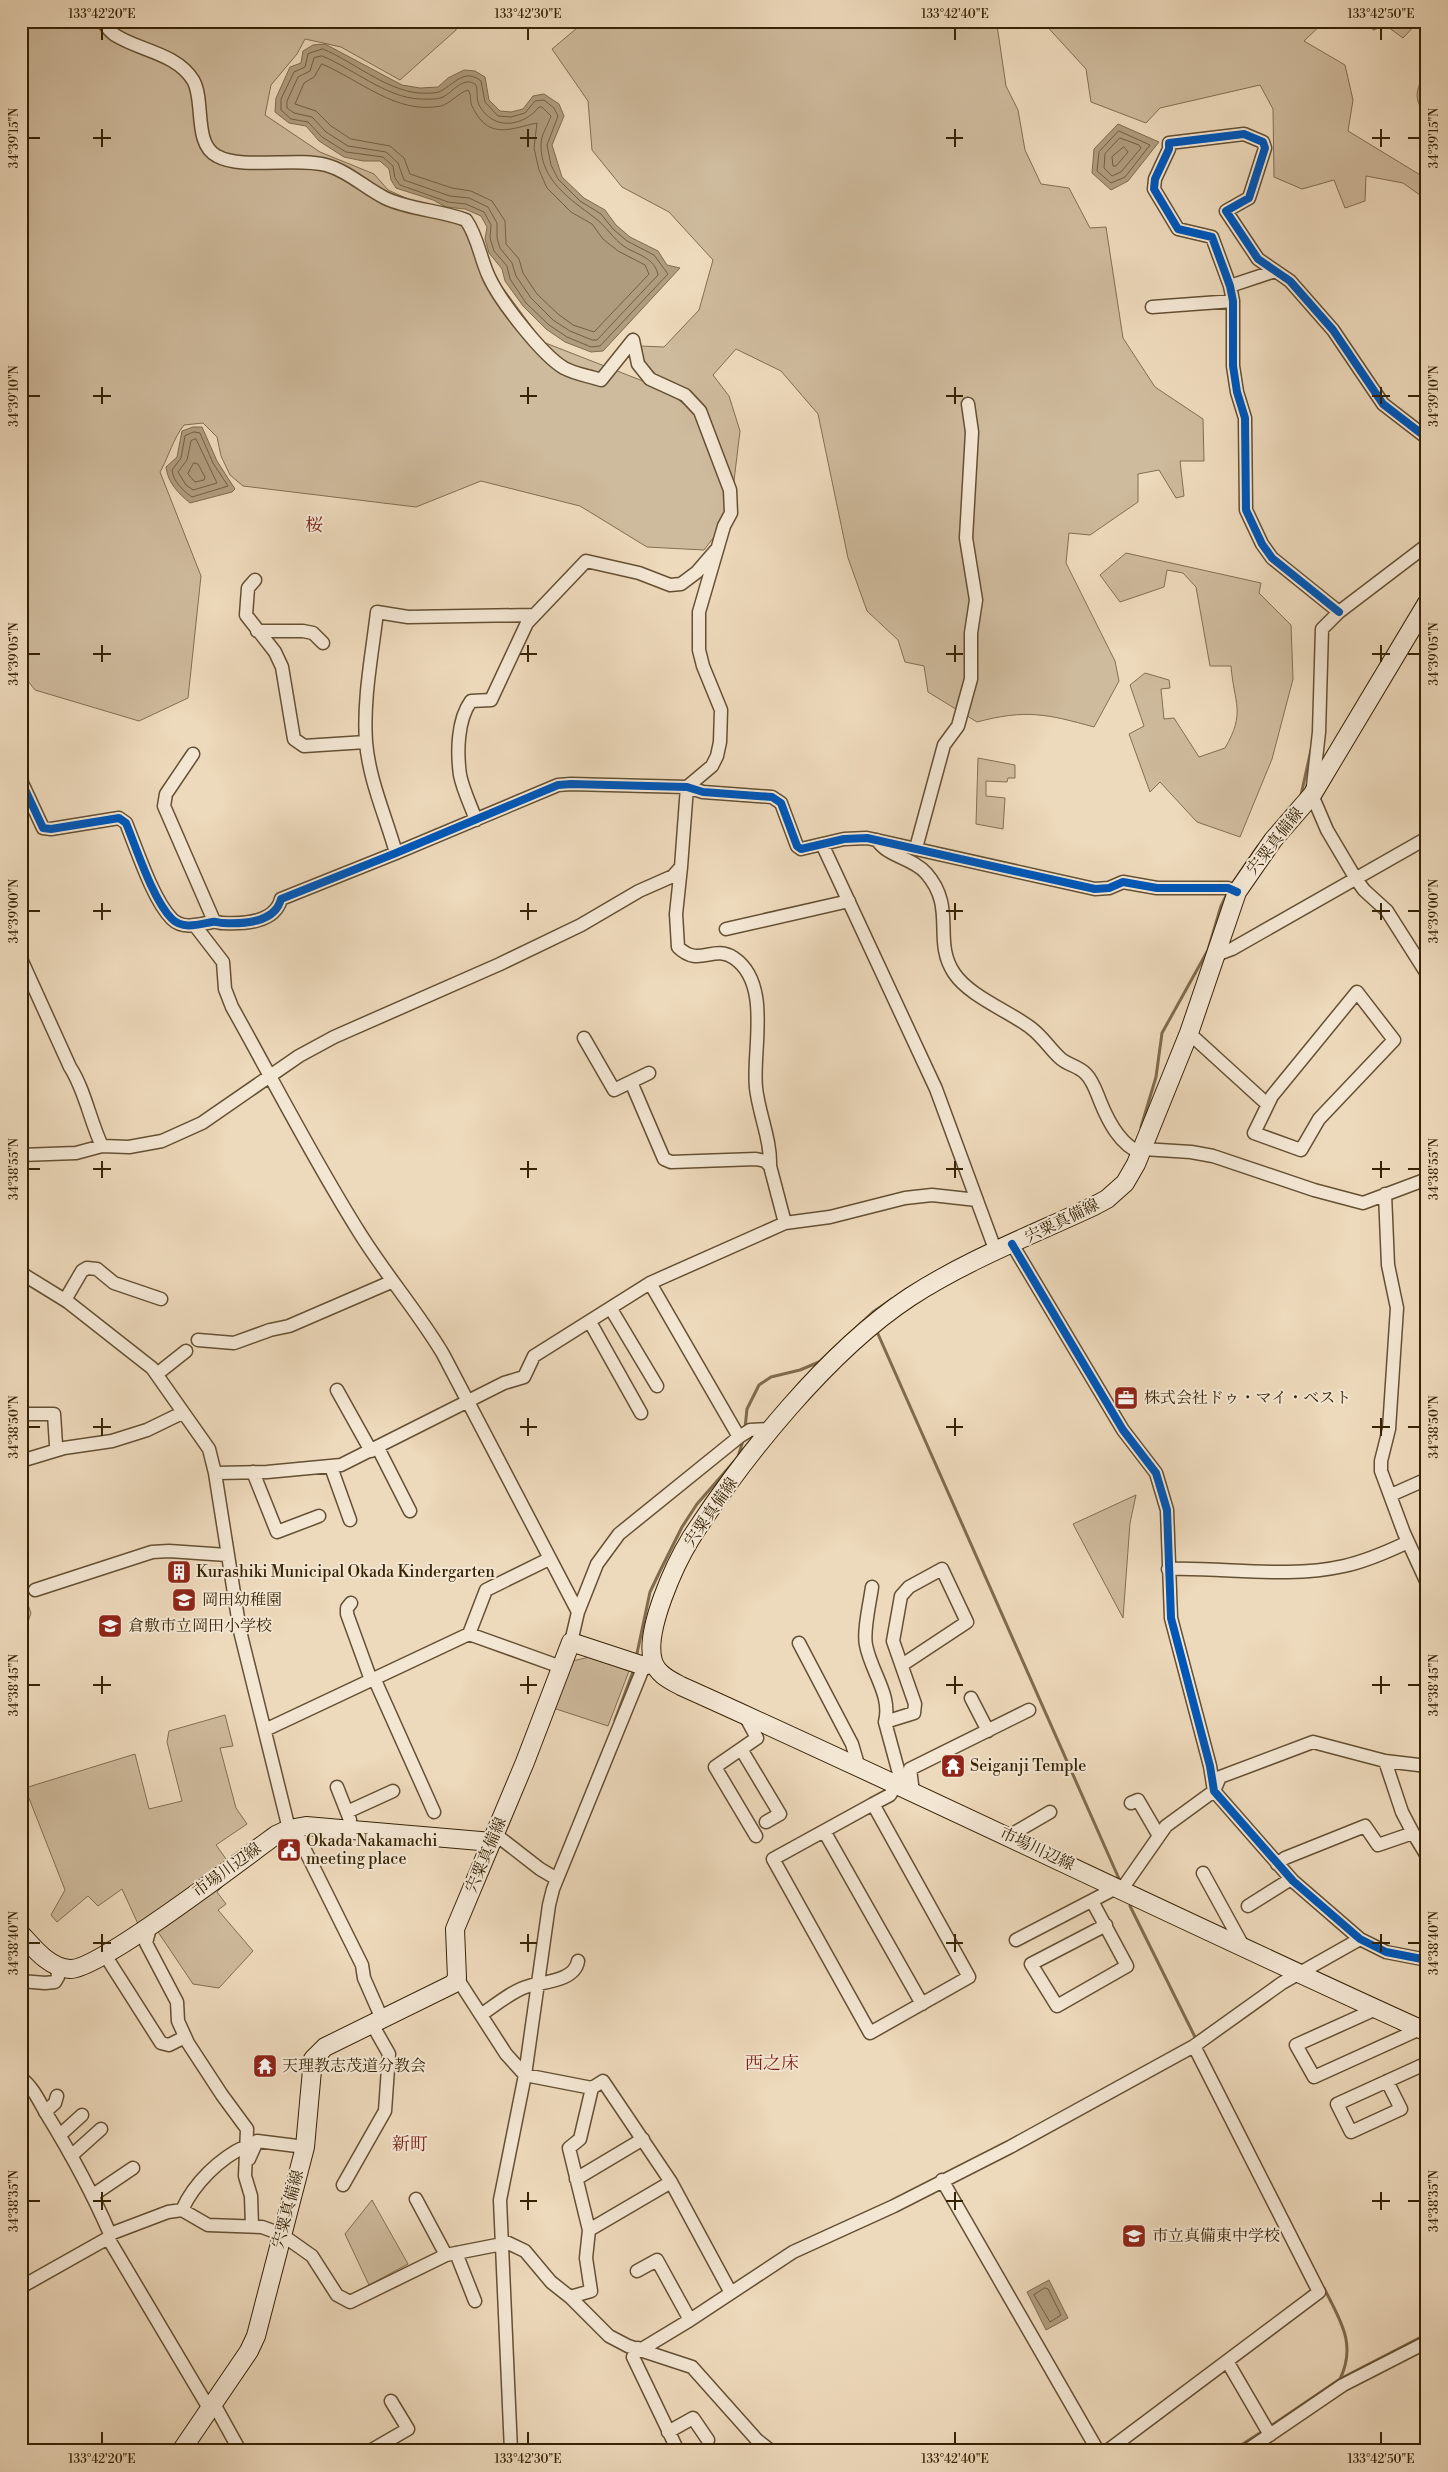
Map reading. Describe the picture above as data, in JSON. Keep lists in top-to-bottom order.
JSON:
{
  "streets": {
    "main road": ["宍粟真備線", "市場川辺線"]
  },
  "crossings": [
    ["宍粟真備線", "市場川辺線"]
  ],
  "districts": ["桜", "西之床", "新町"],
  "places": {
    "office": ["株式会社ドゥ・マイ・ベスト"],
    "building": ["Kurashiki Municipal Okada Kindergarten"],
    "school or university": ["岡田幼稚園", "倉敷市立岡田小学校", "市立真備東中学校"],
    "temple": ["Seiganji Temple", "天理教志茂道分教会"],
    "public building": ["Okada Nakamachi meeting place"]
  },
  "coordinates": [
    "133°42'20\"E",
    "133°42'30\"E",
    "133°42'40\"E",
    "133°42'50\"E",
    "34°39'15\"N",
    "34°39'10\"N",
    "34°39'05\"N",
    "34°39'00\"N",
    "34°38'55\"N",
    "34°38'50\"N",
    "34°38'45\"N",
    "34°38'40\"N",
    "34°38'35\"N"
  ]
}
